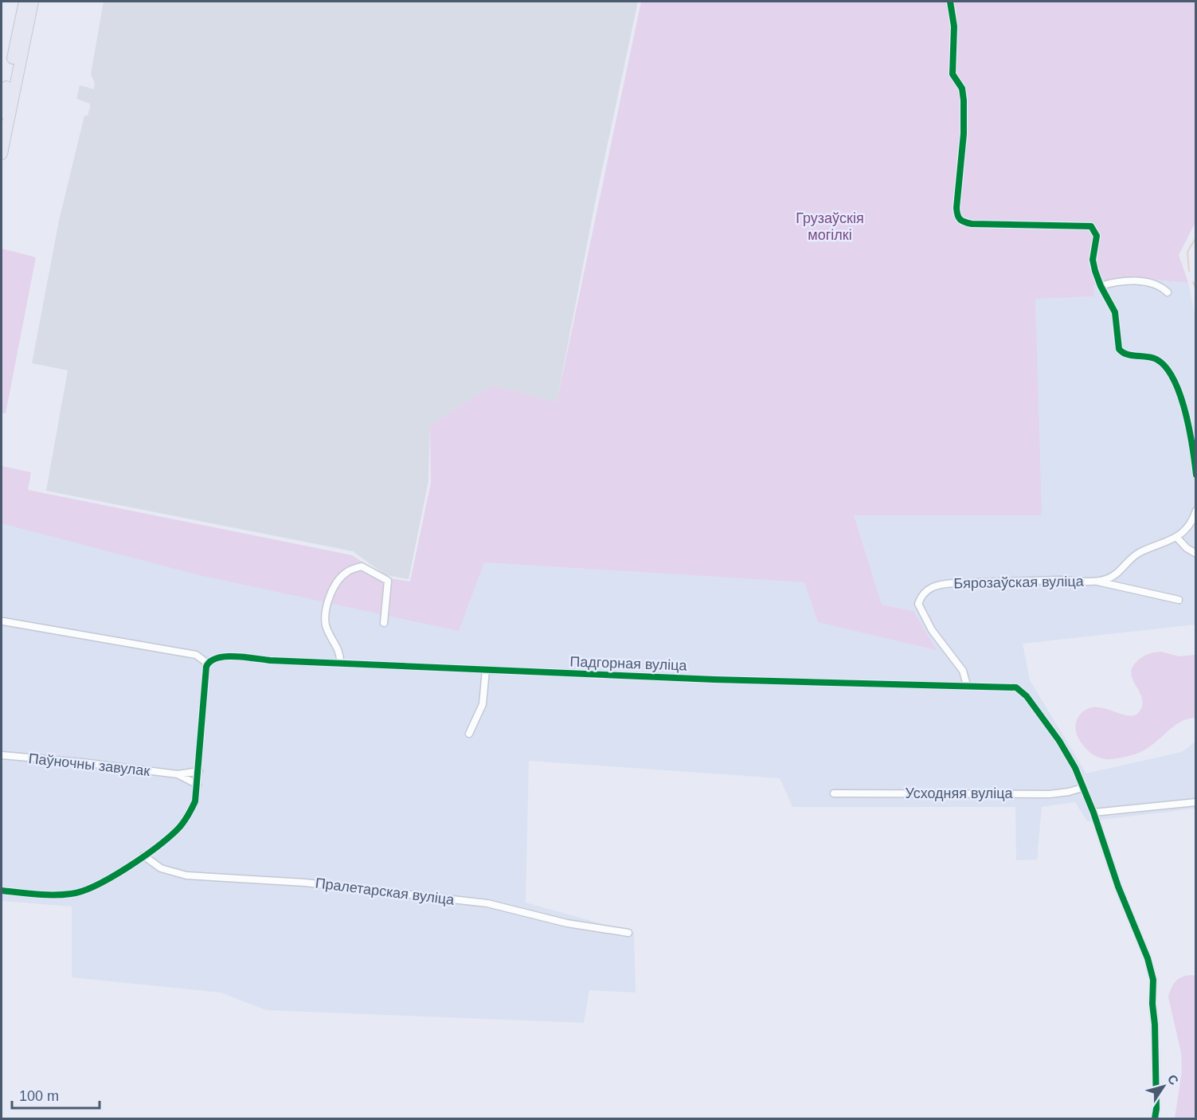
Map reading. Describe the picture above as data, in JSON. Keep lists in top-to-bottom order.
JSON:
{
  "streets": {
    "street": [
      "Бярозаўская вуліца",
      "Падгорная вуліца",
      "Паўночны завулак",
      "Усходняя вуліца",
      "Пралетарская вуліца"
    ]
  },
  "crossings": [
    ["Бярозаўская вуліца", "Падгорная вуліца"],
    ["Падгорная вуліца", "Усходняя вуліца"]
  ],
  "parks": ["Грузаўскія могілкі"],
  "scale_bar": "100 m",
  "north": "top right"
}
